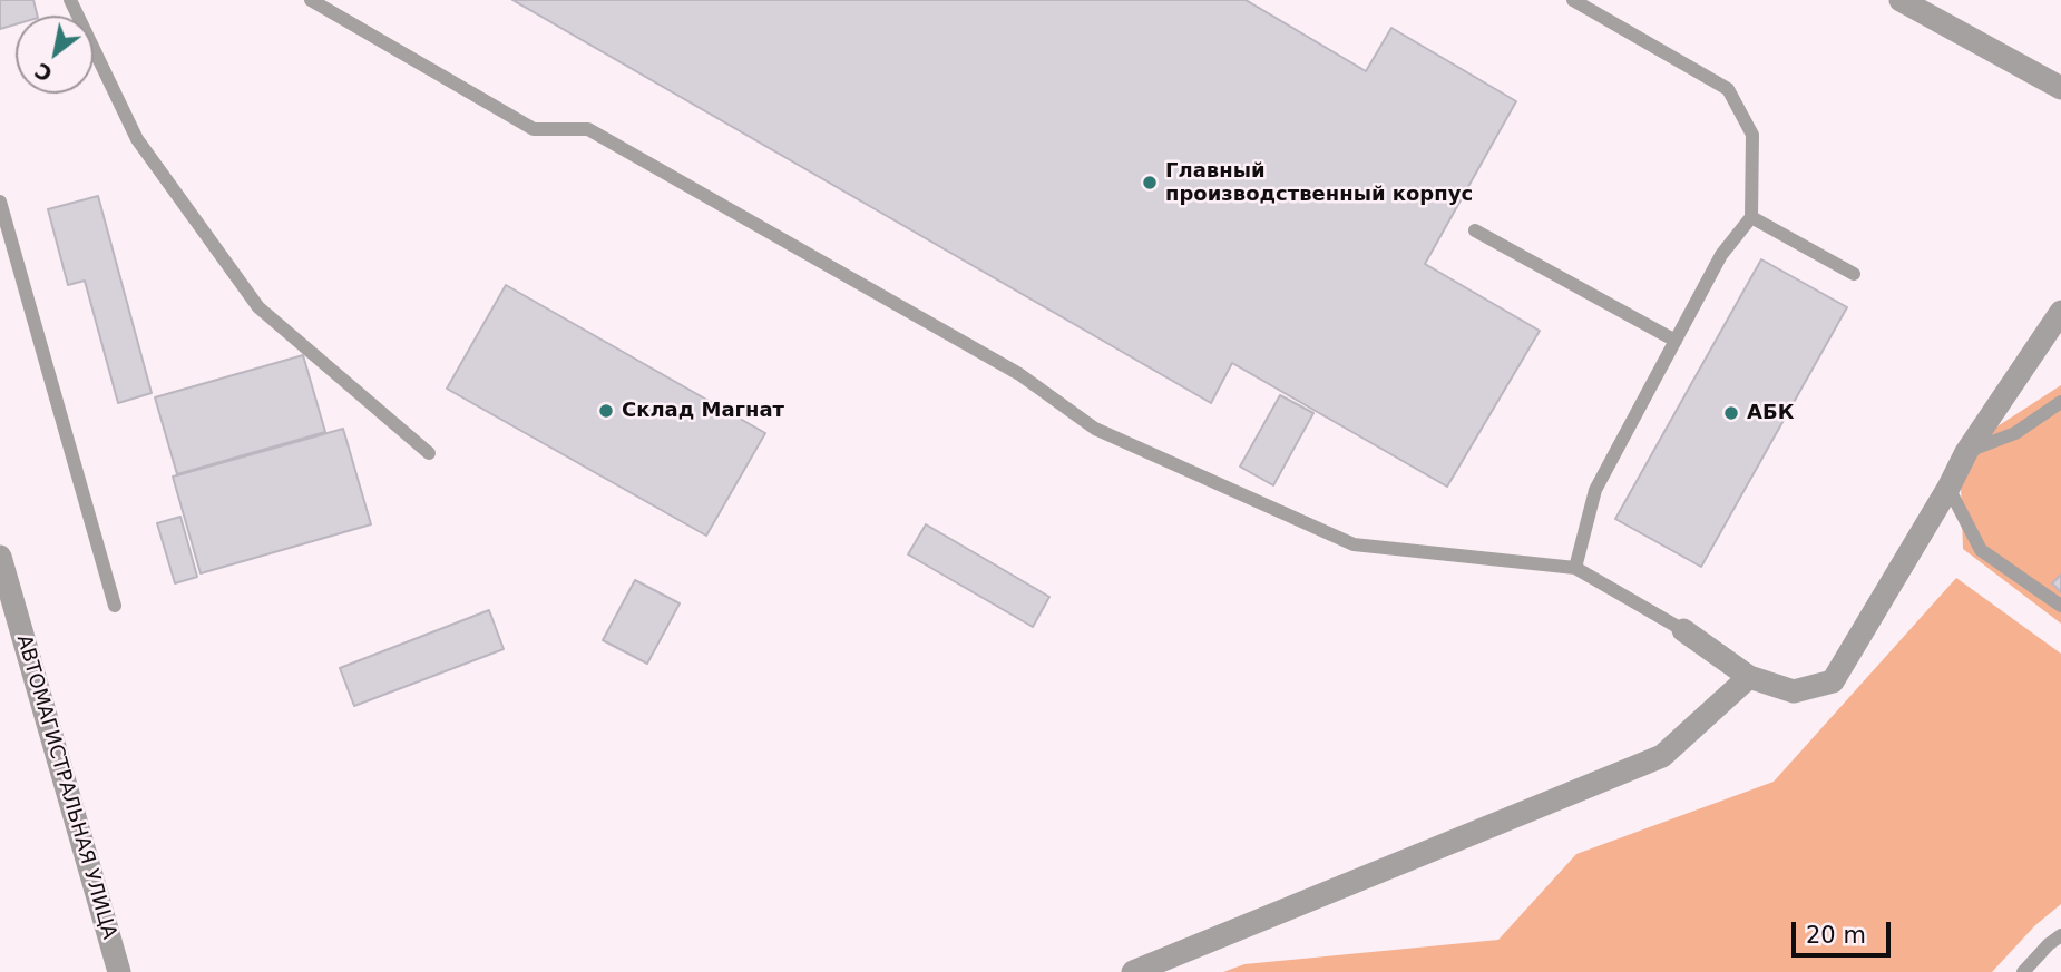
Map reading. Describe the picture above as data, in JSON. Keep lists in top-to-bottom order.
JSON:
{
  "streets": {
    "street": ["АВТОМАГИСТРАЛЬНАЯ УЛИЦА"]
  },
  "places": ["Главный производственный корпус", "Склад Магнат", "АБК"],
  "scale_bar": "20 m",
  "north": "bottom left"
}
